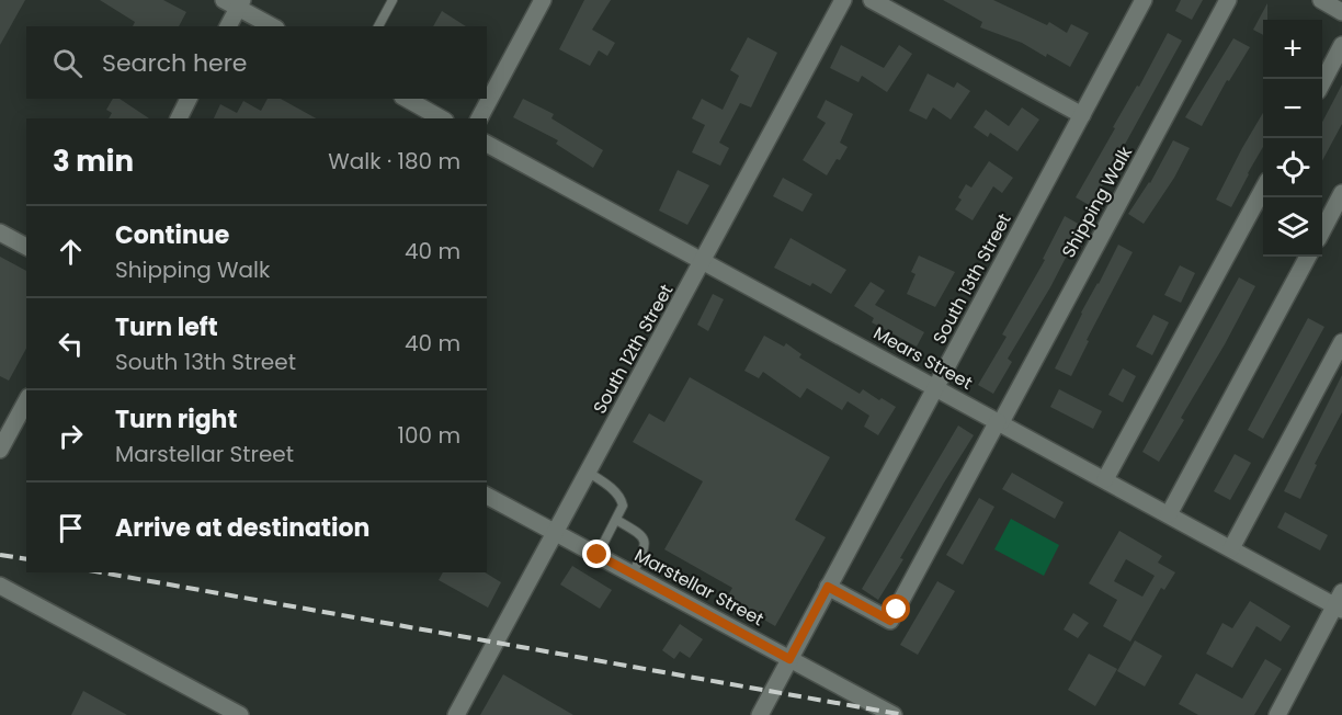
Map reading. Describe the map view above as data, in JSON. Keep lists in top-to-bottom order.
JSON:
{
  "streets": {
    "street": [
      "Shipping Walk",
      "South 13th Street",
      "South 12th Street",
      "Mears Street",
      "Marstellar Street"
    ]
  },
  "crossings": [
    ["Shipping Walk", "South 13th Street"],
    ["Shipping Walk", "Mears Street"],
    ["South 13th Street", "Mears Street"],
    ["South 13th Street", "Marstellar Street"],
    ["South 12th Street", "Mears Street"],
    ["South 12th Street", "Marstellar Street"]
  ],
  "page": {
    "map_buttons": ["+", "−"],
    "search": "Search here",
    "heading": ["3 min", "Walk · 180 m"],
    "list": [
      ["Continue", "Shipping Walk", "40 m"],
      ["Turn left", "South 13th Street", "40 m"],
      ["Turn right", "Marstellar Street", "100 m"],
      "Arrive at destination"
    ]
  }
}
